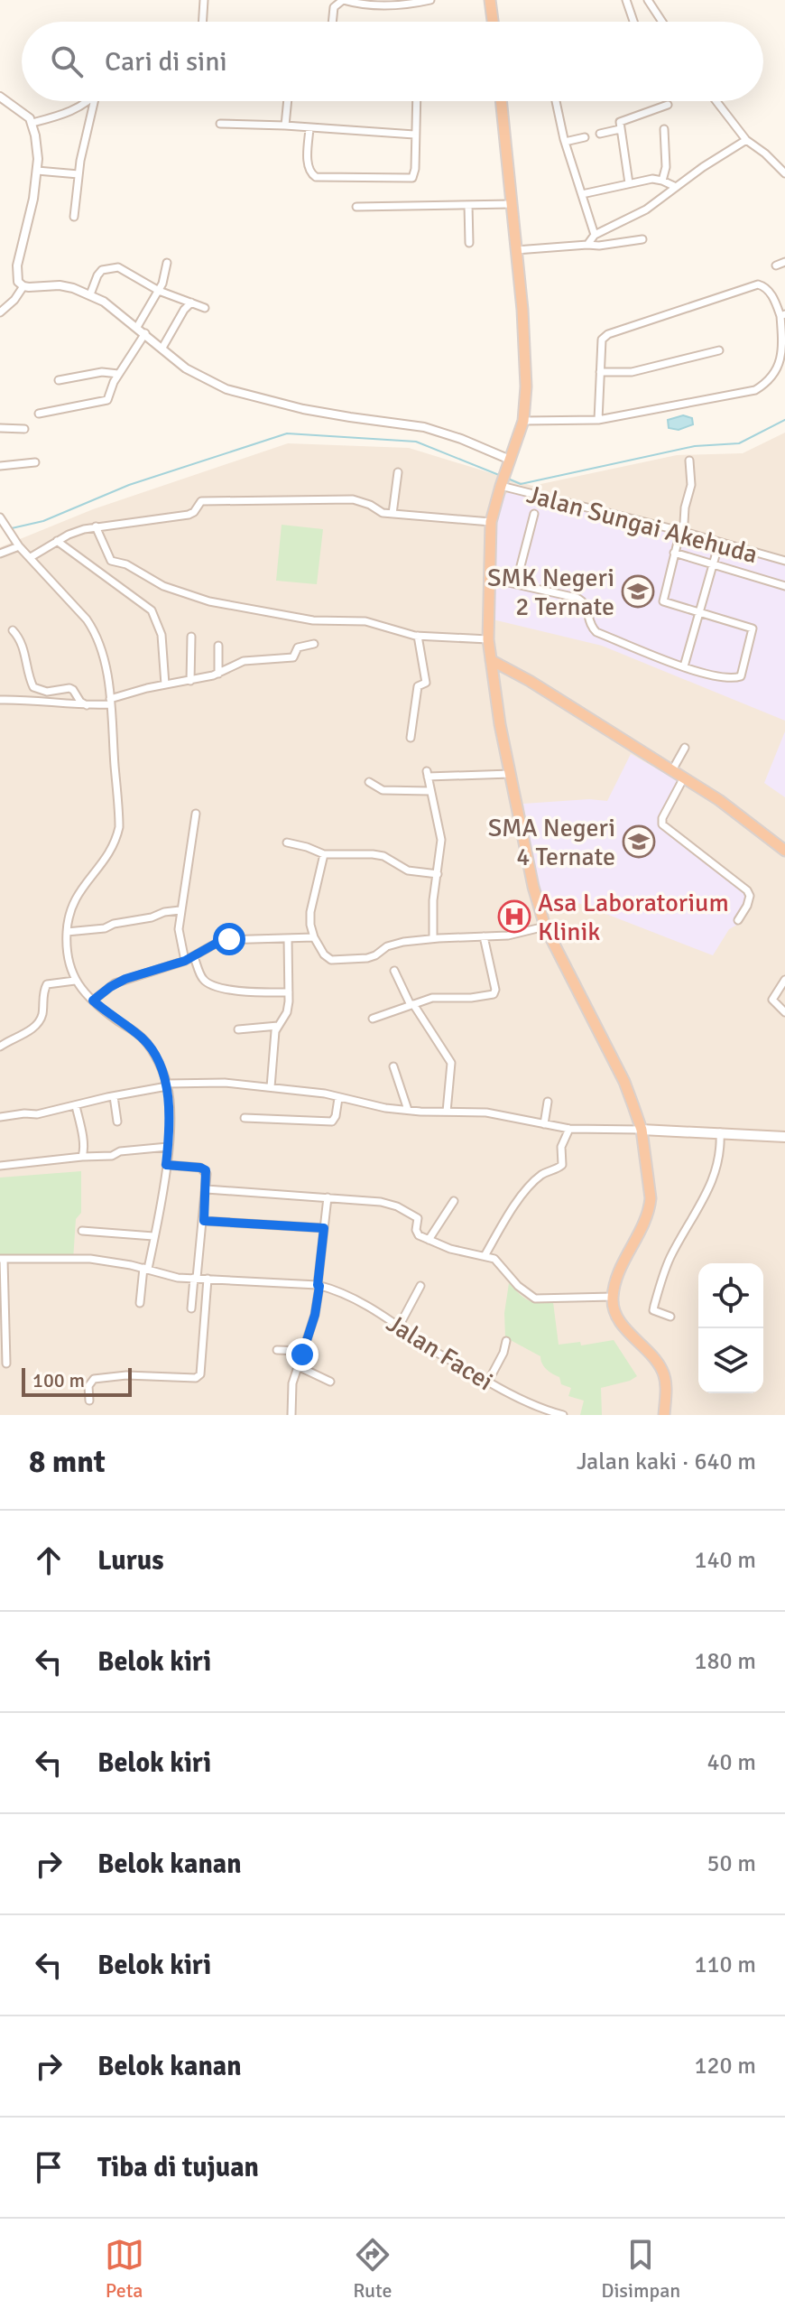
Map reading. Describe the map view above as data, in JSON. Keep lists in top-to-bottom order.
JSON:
{
  "streets": {
    "street": ["Jalan Sungai Akehuda", "Jalan Facei"]
  },
  "places": {
    "school or university": ["SMK Negeri 2 Ternate", "SMA Negeri 4 Ternate"],
    "hospital": ["Asa Laboratorium Klinik"]
  },
  "scale_bar": "100 m",
  "page": {
    "search": "Cari di sini",
    "scale": "100 m",
    "heading": ["8 mnt", "Jalan kaki · 640 m"],
    "list": [
      ["Lurus", "140 m"],
      ["Belok kiri", "180 m"],
      ["Belok kiri", "40 m"],
      ["Belok kanan", "50 m"],
      ["Belok kiri", "110 m"],
      ["Belok kanan", "120 m"],
      "Tiba di tujuan"
    ],
    "nav": ["Peta", "Rute", "Disimpan"]
  }
}
